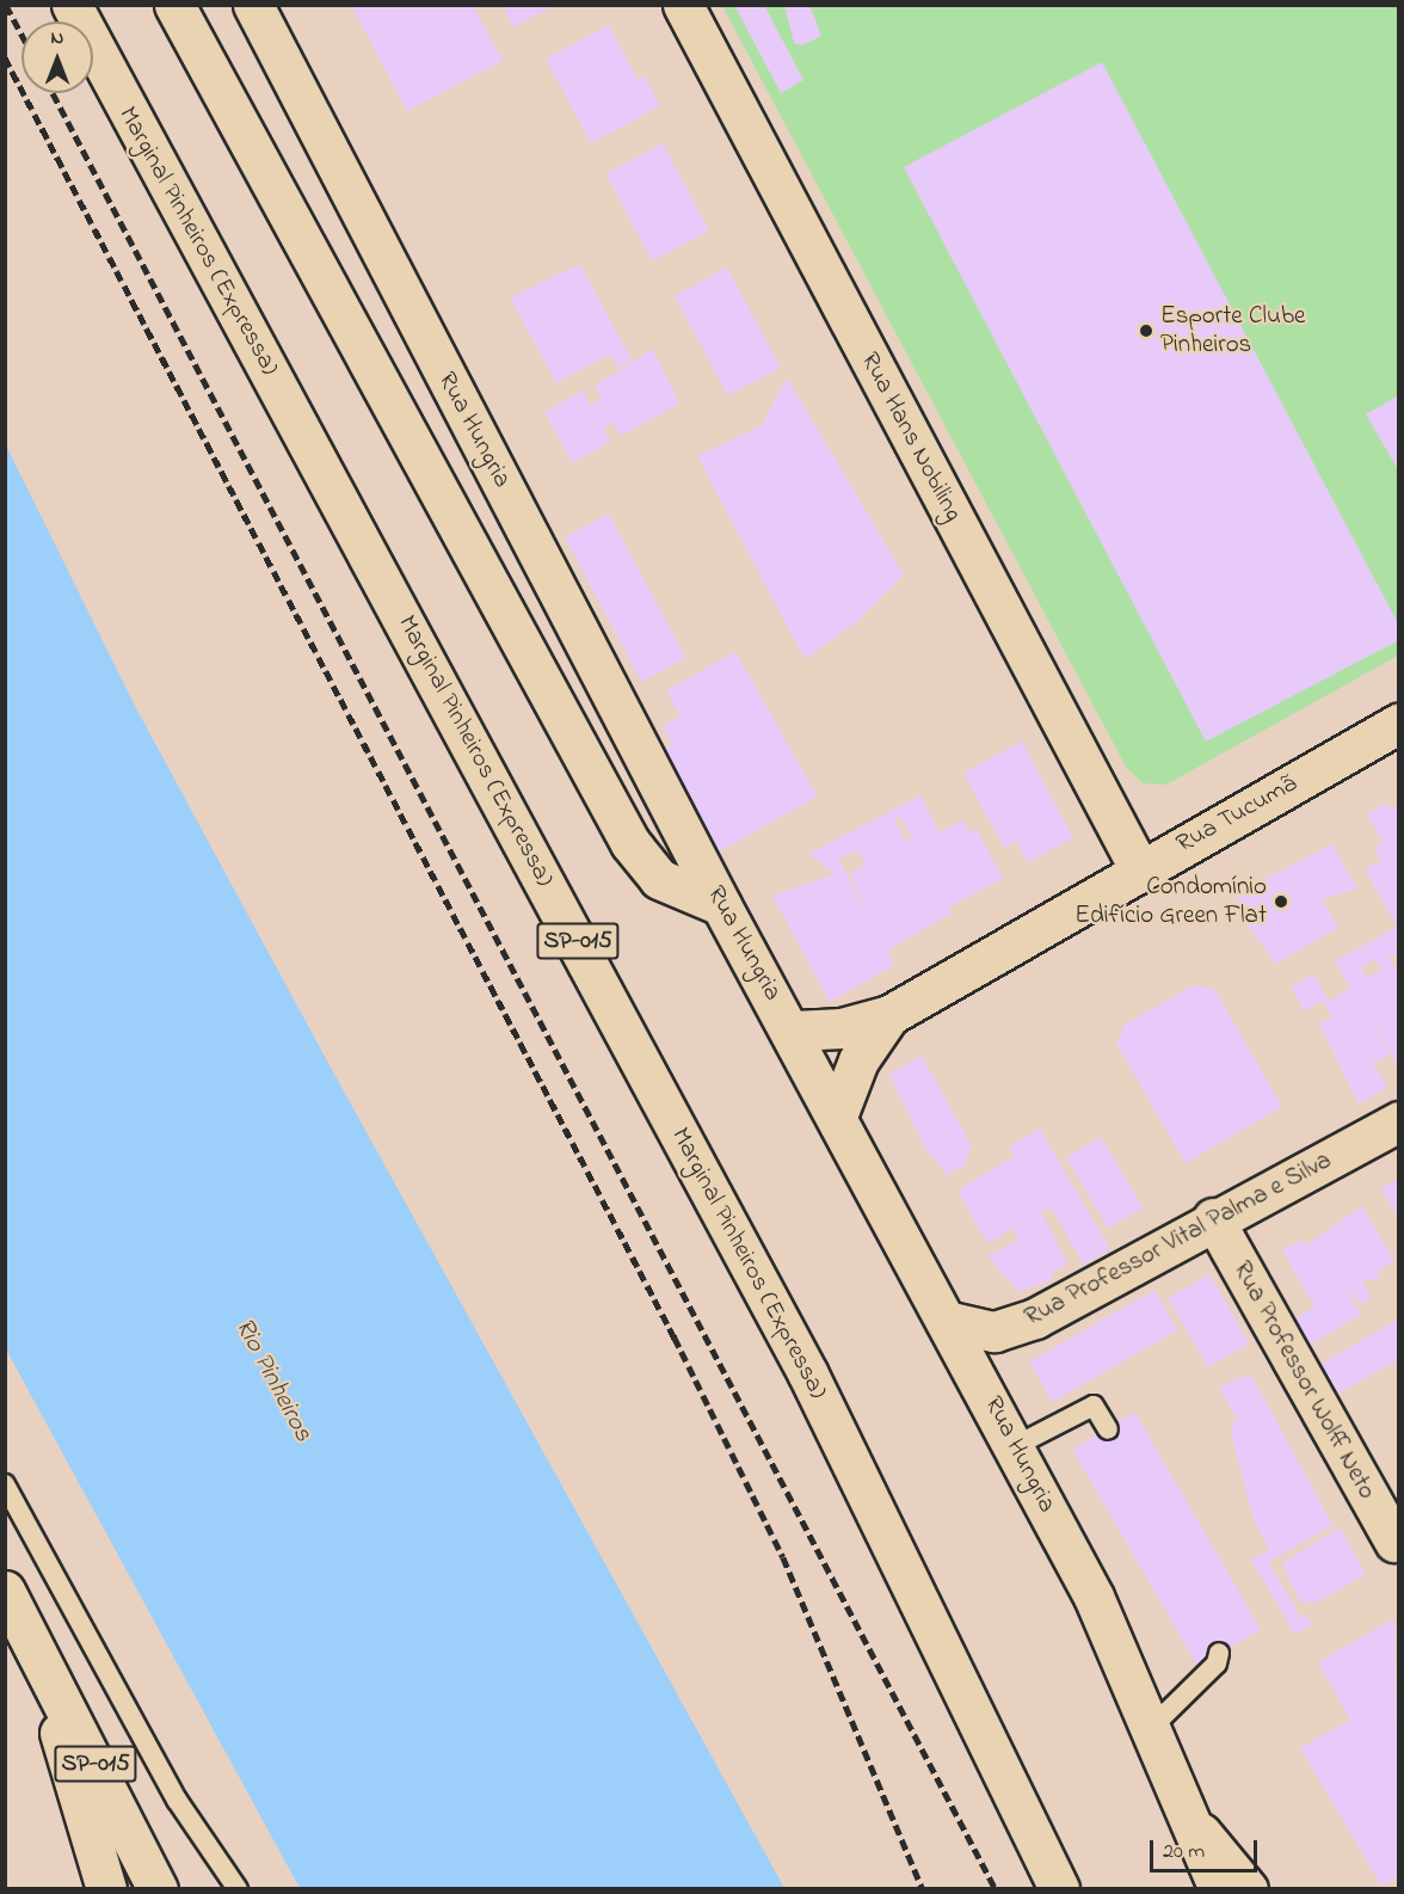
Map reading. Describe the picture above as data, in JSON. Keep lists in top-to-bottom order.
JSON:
{
  "streets": {
    "main road": [
      "Marginal Pinheiros (Expressa)",
      "Rua Hungria",
      "Rua Hans Nobiling",
      "Rua Tucumã",
      "SP-015",
      "Rua Professor Vital Palma e Silva",
      "Rua Professor Wolff Neto"
    ]
  },
  "crossings": [
    ["Rua Hungria", "Rua Tucumã"],
    ["Rua Hungria", "Rua Professor Vital Palma e Silva"],
    ["Rua Hans Nobiling", "Rua Tucumã"],
    ["Rua Professor Vital Palma e Silva", "Rua Professor Wolff Neto"]
  ],
  "water": ["Rio Pinheiros"],
  "places": ["Esporte Clube Pinheiros", "Condomínio Edifício Green Flat"],
  "scale_bar": "20 m",
  "north": "top"
}
